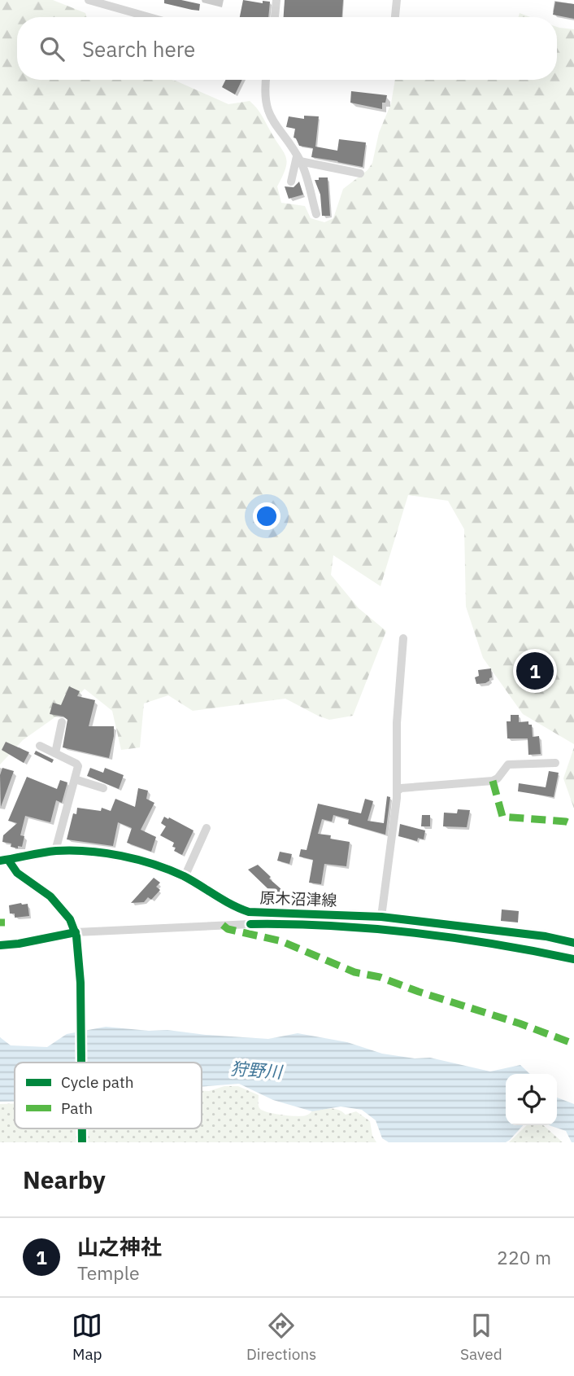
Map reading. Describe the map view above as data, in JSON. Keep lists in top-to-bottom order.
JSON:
{
  "streets": {
    "main road": ["原木沼津線"]
  },
  "water": ["狩野川"],
  "legend": ["Cycle path", "Path"],
  "page": {
    "search": "Search here",
    "pins": "1",
    "heading": "Nearby",
    "list": [
      {
        "mark": "1",
        "name": "山之神社",
        "note": "Temple",
        "value": "220 m"
      }
    ],
    "nav": ["Map", "Directions", "Saved"]
  }
}
